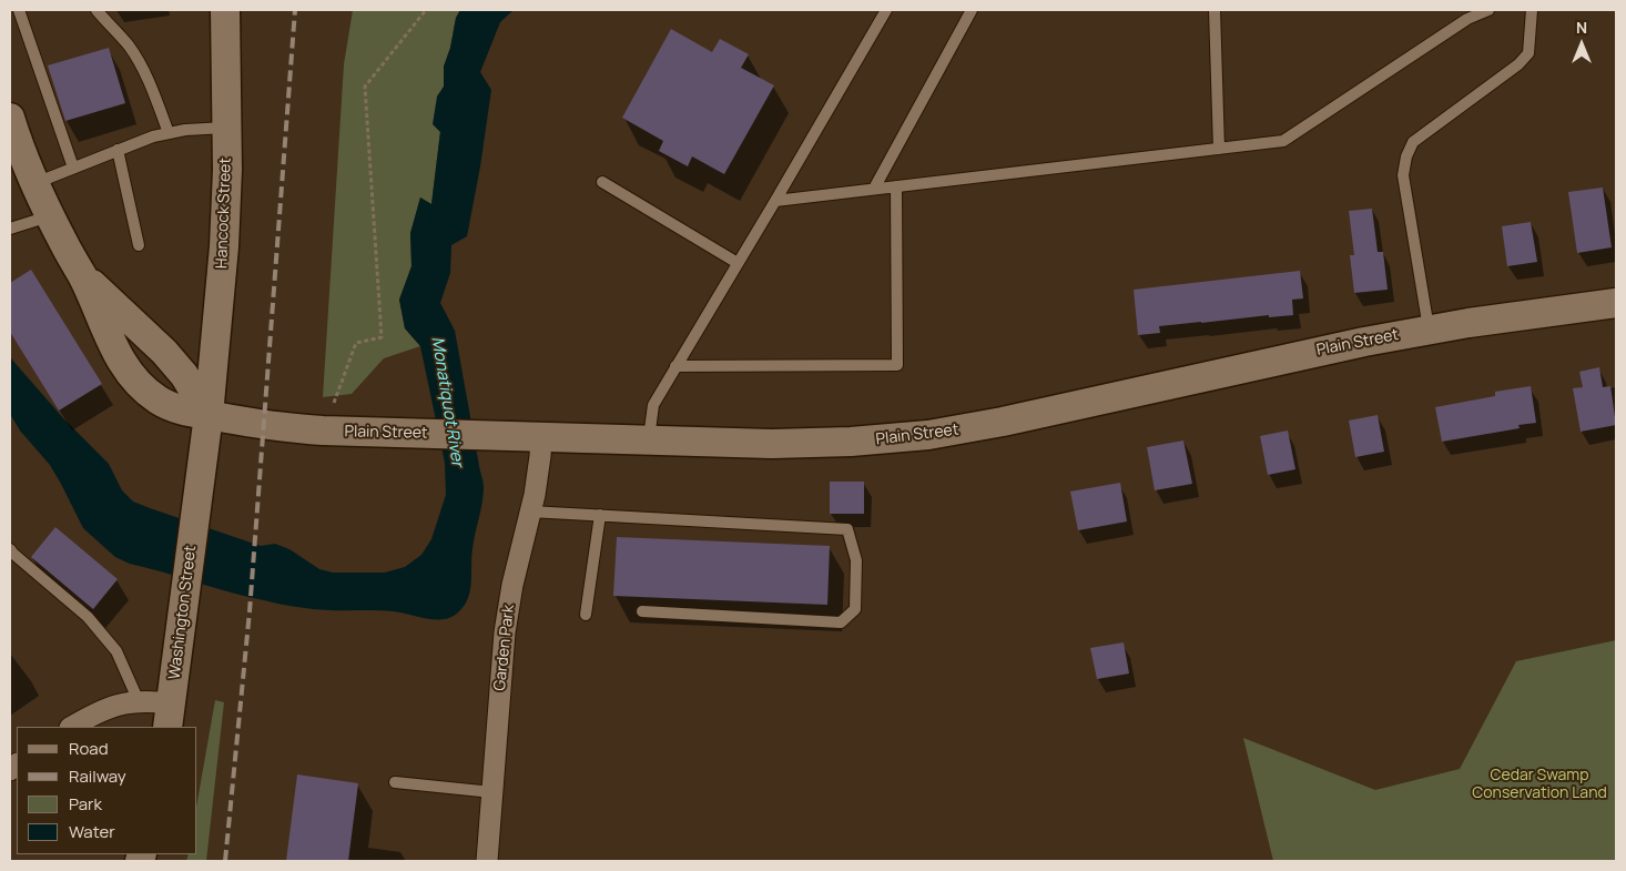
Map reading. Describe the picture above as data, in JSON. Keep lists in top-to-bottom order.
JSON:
{
  "streets": {
    "main road": ["Hancock Street", "Plain Street", "Washington Street"],
    "street": ["Garden Park"]
  },
  "crossings": [
    ["Hancock Street", "Plain Street"],
    ["Hancock Street", "Washington Street"],
    ["Plain Street", "Washington Street"],
    ["Plain Street", "Garden Park"]
  ],
  "water": ["Monatiquot River"],
  "parks": ["Cedar Swamp Conservation Land"],
  "legend": [
    "Road",
    "Railway",
    "Park",
    "Water"
  ],
  "north": "top"
}
